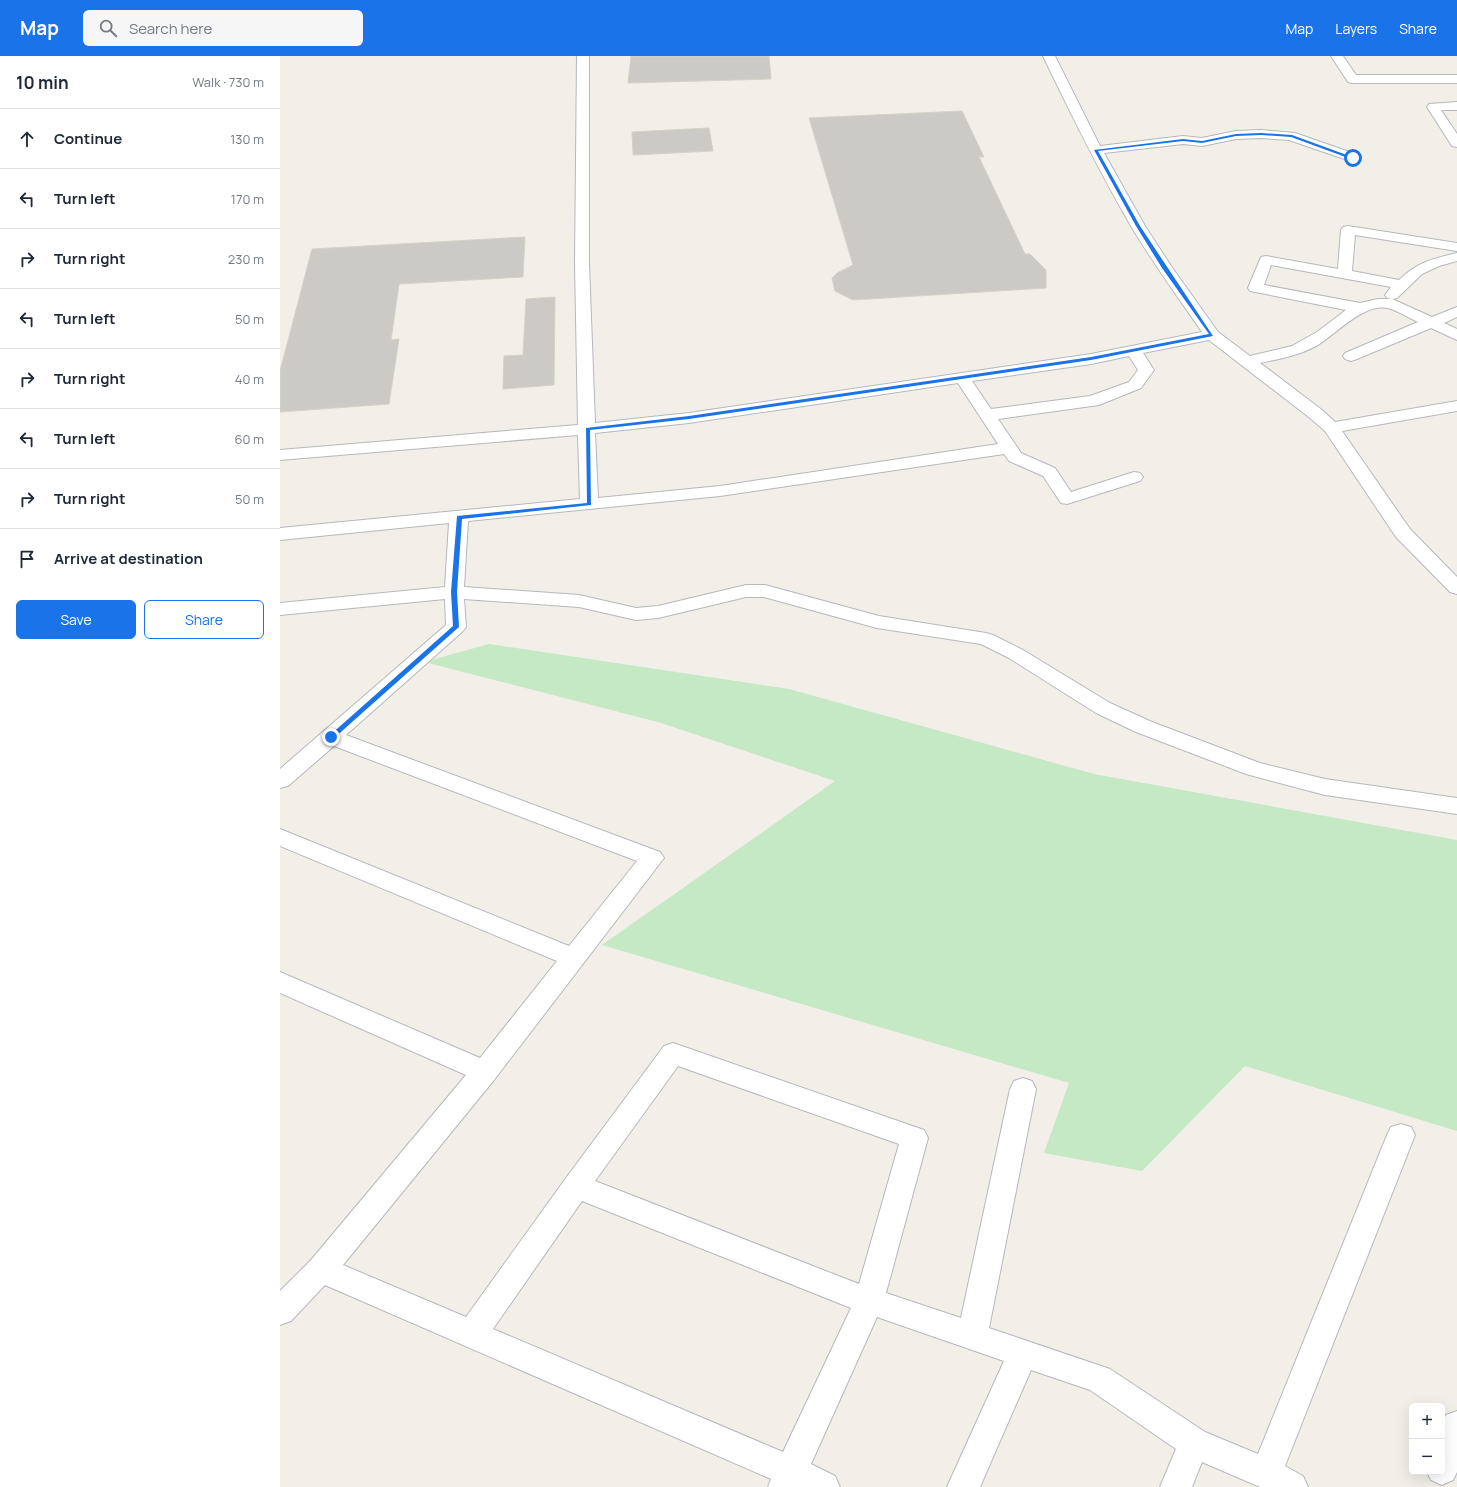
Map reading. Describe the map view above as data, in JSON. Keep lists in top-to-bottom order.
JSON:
{
  "page": {
    "header": "Map",
    "search": "Search here",
    "nav": ["Map", "Layers", "Share"],
    "heading": ["10 min", "Walk · 730 m"],
    "list": [
      ["Continue", "130 m"],
      ["Turn left", "170 m"],
      ["Turn right", "230 m"],
      ["Turn left", "50 m"],
      ["Turn right", "40 m"],
      ["Turn left", "60 m"],
      ["Turn right", "50 m"],
      "Arrive at destination"
    ],
    "buttons": ["Save", "Share"],
    "map_buttons": ["+", "−"]
  }
}
